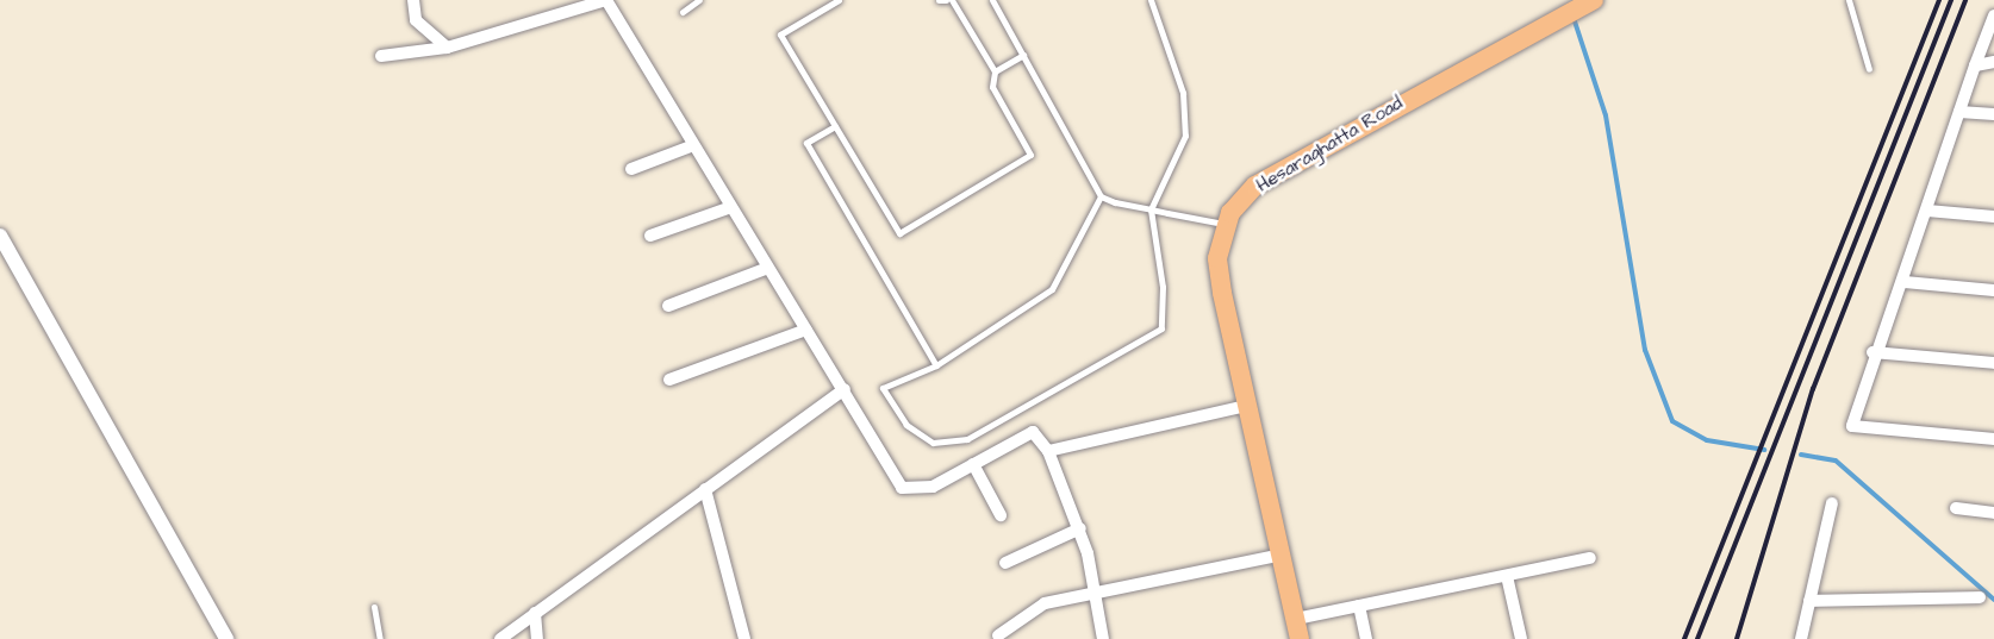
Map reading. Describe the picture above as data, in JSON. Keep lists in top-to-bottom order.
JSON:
{
  "streets": {
    "main road": ["Hesaraghatta Road"]
  }
}
